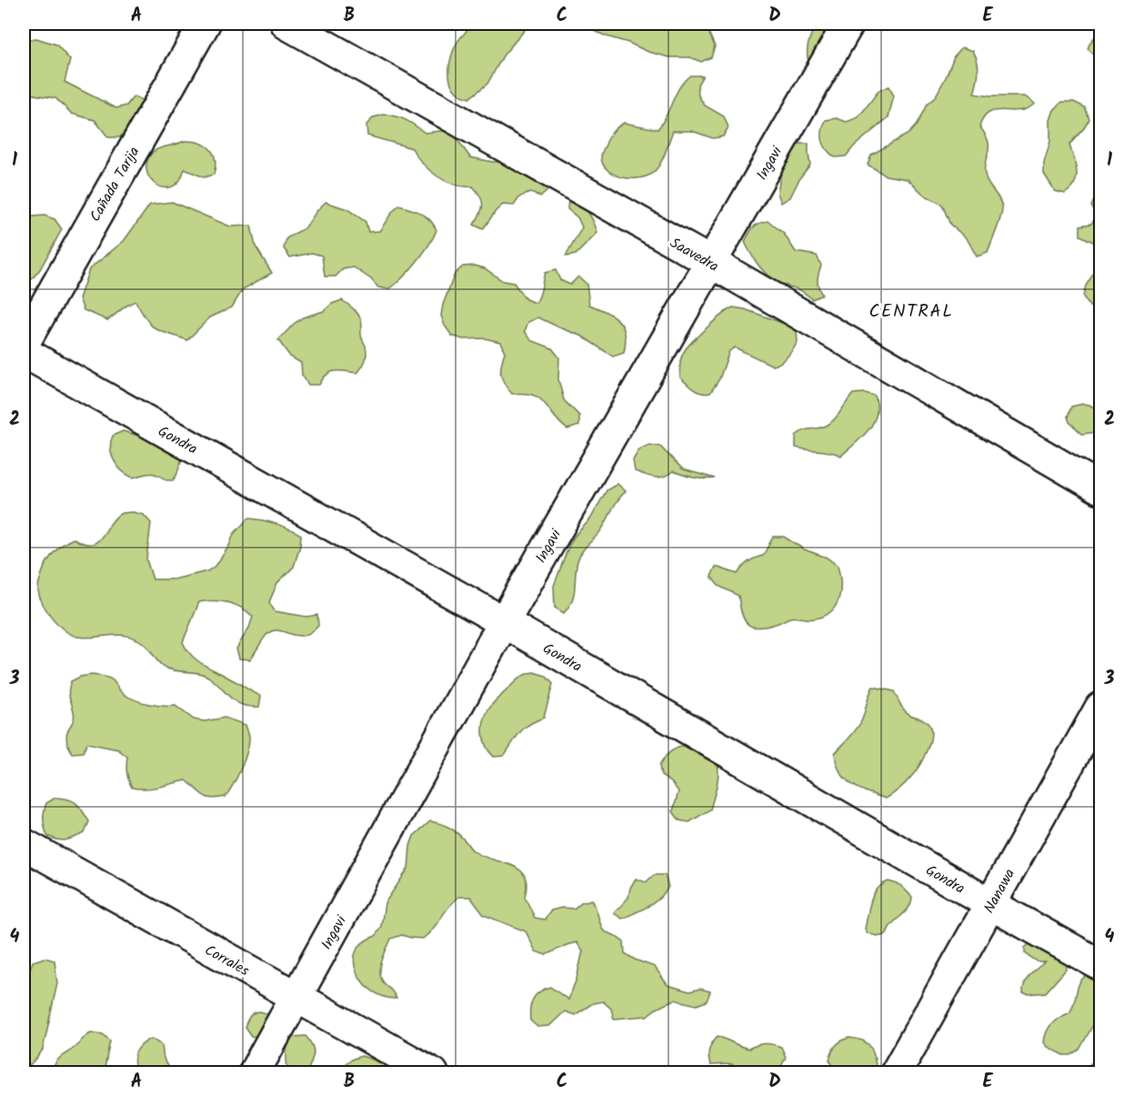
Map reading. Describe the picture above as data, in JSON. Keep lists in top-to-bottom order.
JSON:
{
  "streets": {
    "street": [
      "Ingavi",
      "Cañada Tarija",
      "Saavedra",
      "Gondra",
      "Nanawa",
      "Corrales"
    ]
  },
  "crossings": [
    ["Ingavi", "Saavedra"],
    ["Ingavi", "Gondra"],
    ["Ingavi", "Corrales"],
    ["Gondra", "Nanawa"]
  ],
  "districts": ["CENTRAL"],
  "grid": {
    "columns": [
      "A",
      "B",
      "C",
      "D",
      "E"
    ],
    "rows": [
      "1",
      "2",
      "3",
      "4"
    ]
  }
}
